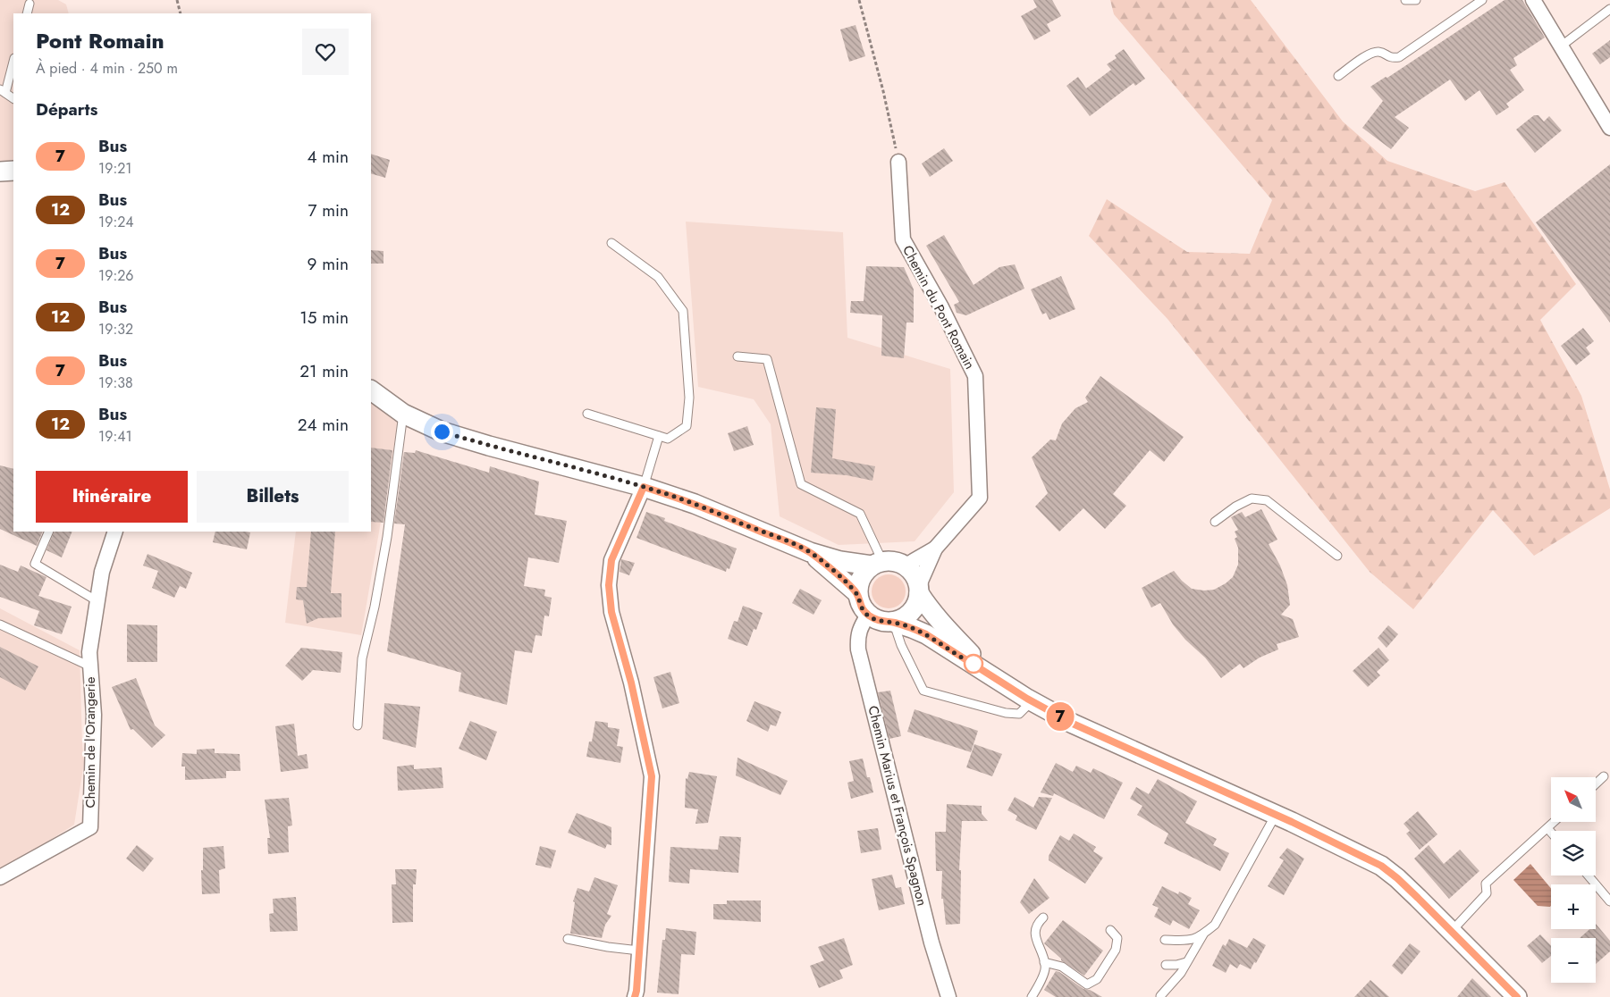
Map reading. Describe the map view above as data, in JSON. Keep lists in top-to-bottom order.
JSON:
{
  "streets": {
    "street": ["Chemin du Pont Romain", "Chemin de l'Orangerie", "Chemin Marius et François Spagnon"]
  },
  "crossings": [
    ["Chemin du Pont Romain", "Chemin Marius et François Spagnon"]
  ],
  "lines": ["bus line 7"],
  "north": "top left",
  "page": {
    "on_map": "7",
    "heading": [
      ["Pont Romain", "À pied · 4 min · 250 m"],
      "Départs"
    ],
    "list": [
      {
        "mark": "7",
        "name": "Bus",
        "note": "19:21",
        "value": "4 min"
      },
      {
        "mark": "12",
        "name": "Bus",
        "note": "19:24",
        "value": "7 min"
      },
      {
        "mark": "7",
        "name": "Bus",
        "note": "19:26",
        "value": "9 min"
      },
      {
        "mark": "12",
        "name": "Bus",
        "note": "19:32",
        "value": "15 min"
      },
      {
        "mark": "7",
        "name": "Bus",
        "note": "19:38",
        "value": "21 min"
      },
      {
        "mark": "12",
        "name": "Bus",
        "note": "19:41",
        "value": "24 min"
      }
    ],
    "buttons": ["Itinéraire", "Billets"],
    "map_buttons": ["+", "−"]
  }
}
